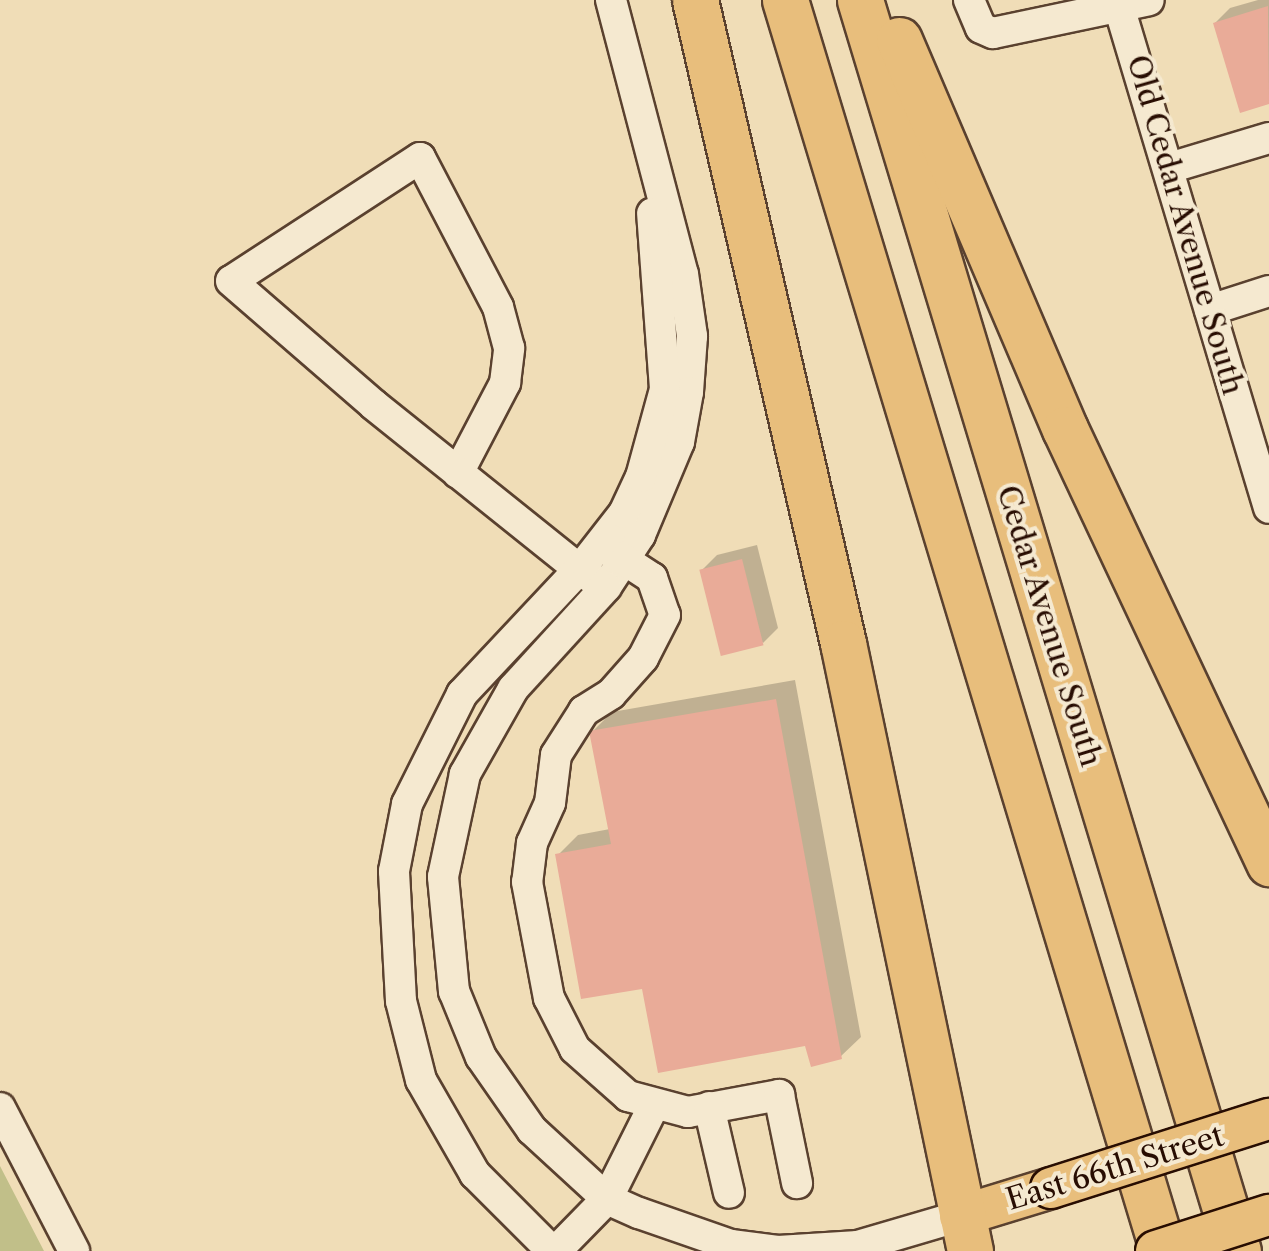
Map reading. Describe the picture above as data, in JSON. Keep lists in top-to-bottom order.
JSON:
{
  "streets": {
    "highway": ["Cedar Avenue South"],
    "main road": ["East 66th Street"],
    "street": ["Old Cedar Avenue South"]
  }
}
